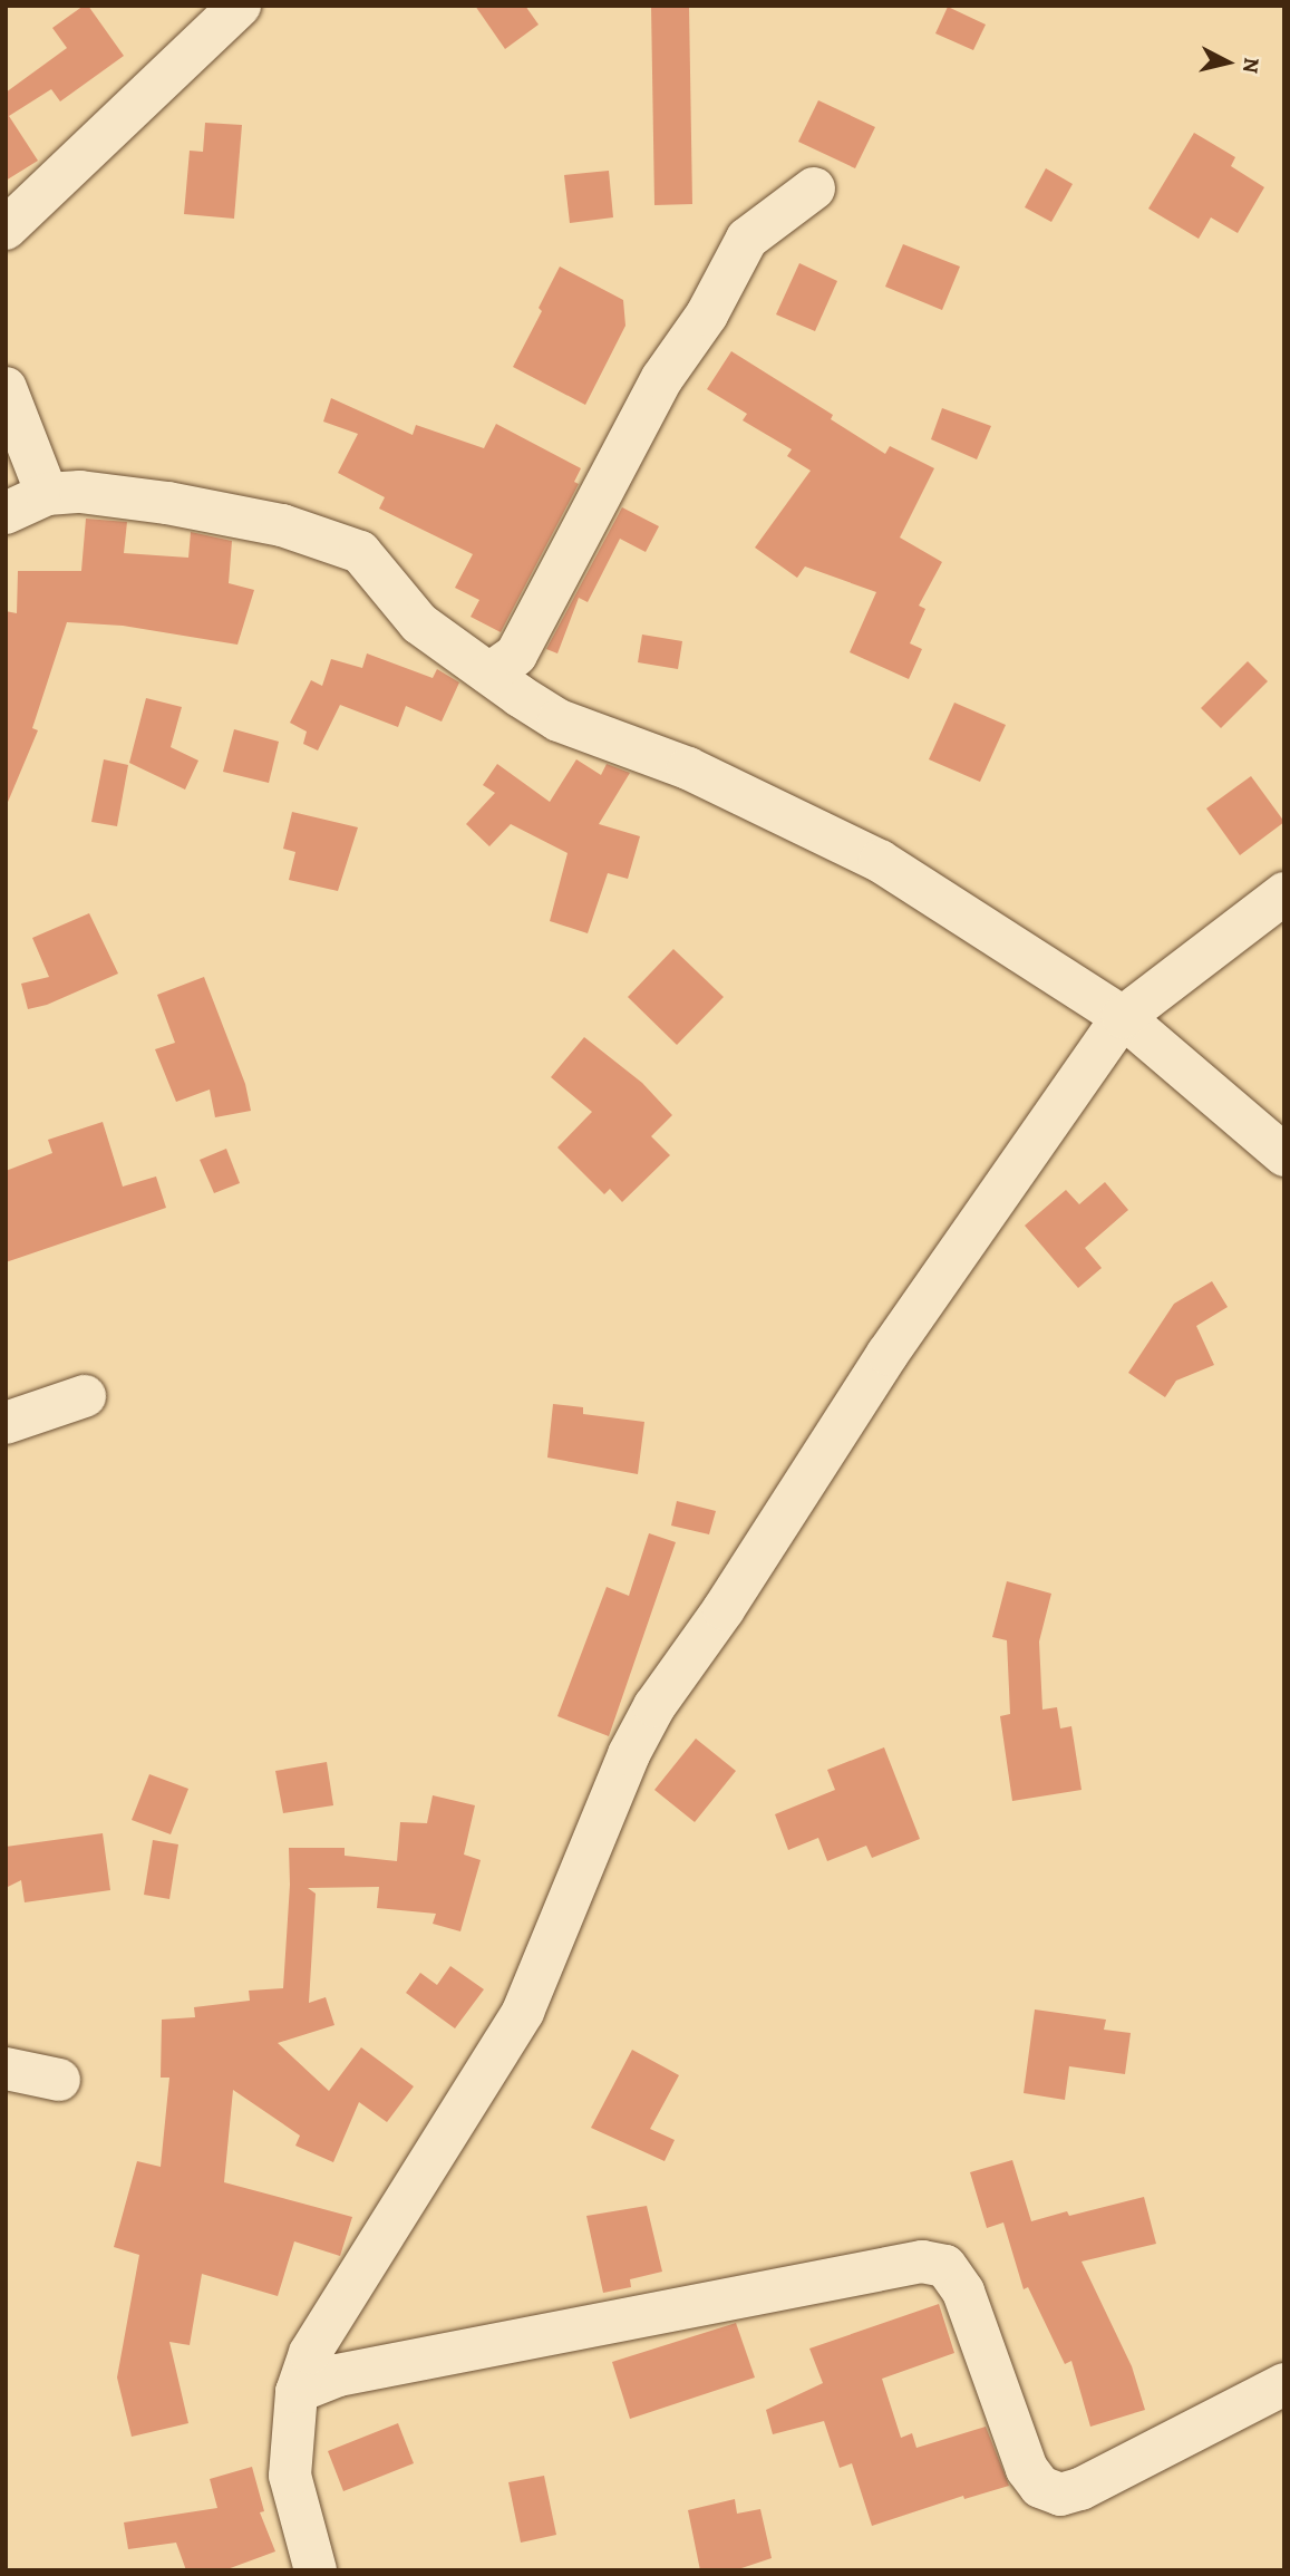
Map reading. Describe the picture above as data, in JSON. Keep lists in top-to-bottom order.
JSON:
{
  "north": "right"
}
